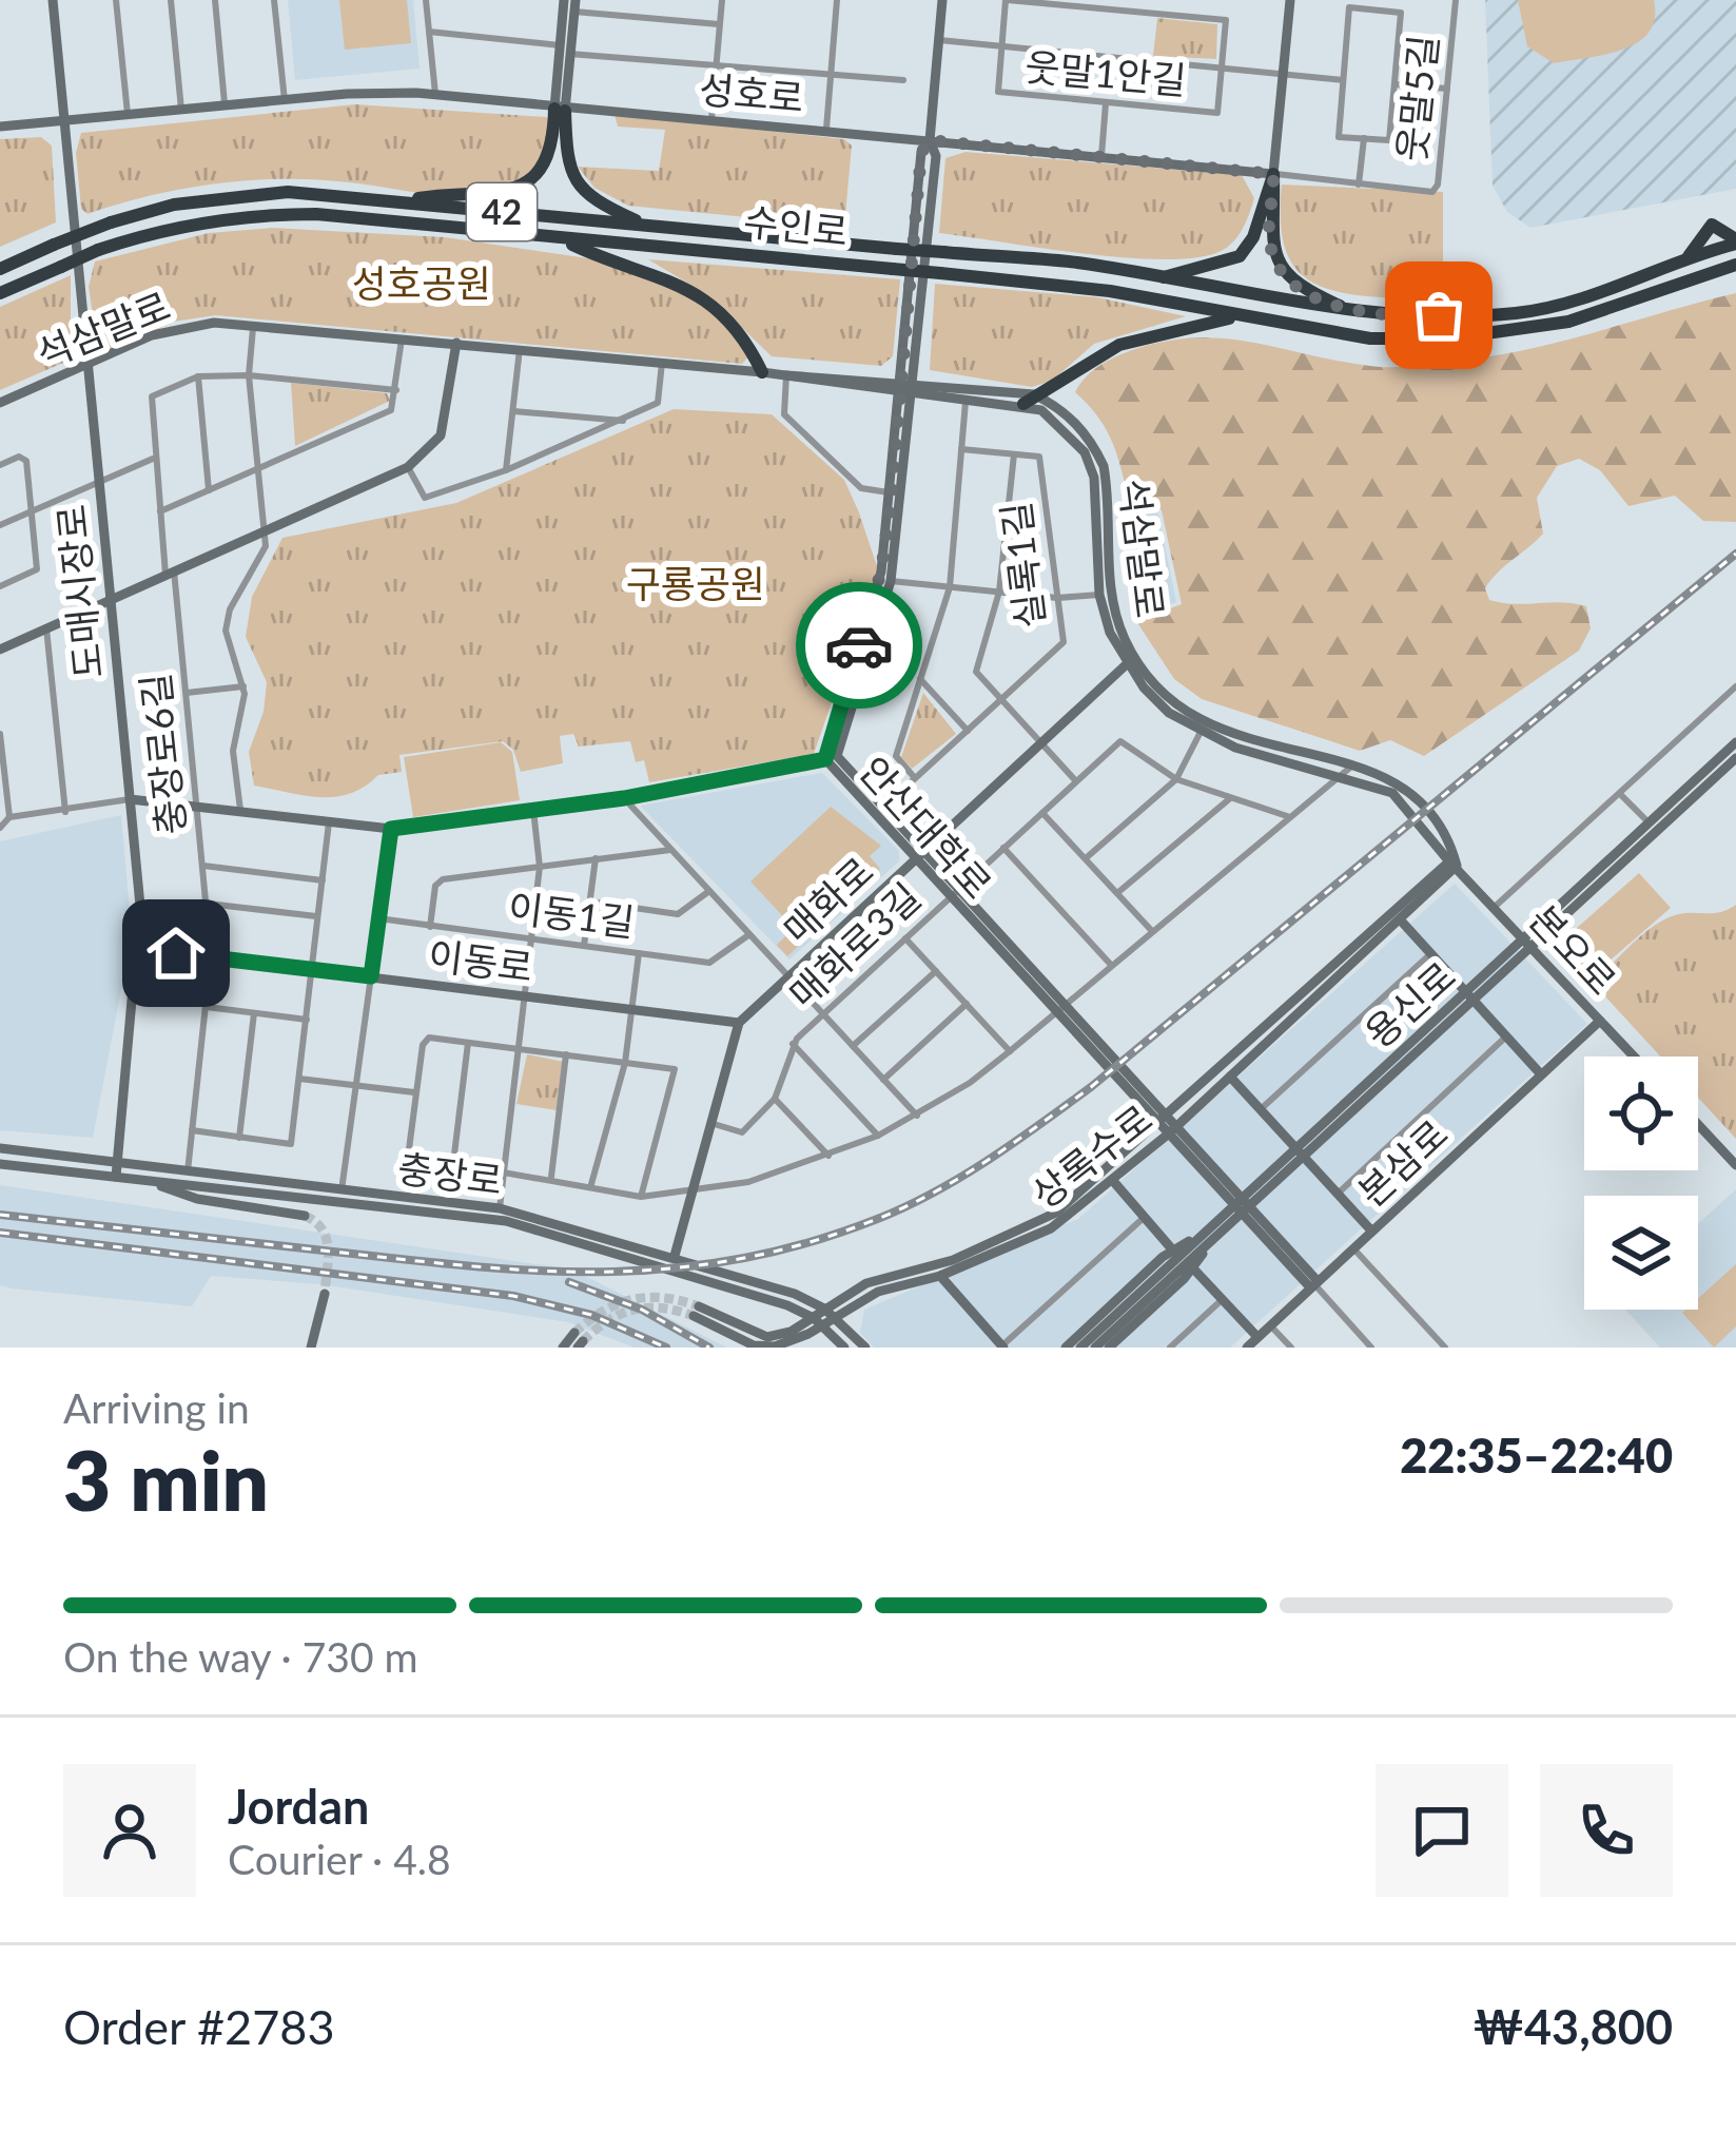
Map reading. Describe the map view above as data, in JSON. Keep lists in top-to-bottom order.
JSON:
{
  "streets": {
    "highway": ["42", "수인로"],
    "street": [
      "웃말1안길",
      "성호로",
      "웃말5길",
      "석삼말로",
      "실록1길",
      "도매시장로",
      "충장로6길",
      "안산대학로",
      "매화로",
      "이동1길",
      "매화로3길",
      "본오로",
      "이동로",
      "용신로",
      "상록수로",
      "본삼로",
      "충장로"
    ]
  },
  "crossings": [
    ["성호로", "웃말5길"],
    ["성호로", "도매시장로"],
    ["성호로", "안산대학로"],
    ["석삼말로", "도매시장로"],
    ["석삼말로", "안산대학로"],
    ["석삼말로", "매화로"],
    ["석삼말로", "본오로"],
    ["석삼말로", "상록수로"],
    ["실록1길", "안산대학로"],
    ["도매시장로", "이동로"],
    ["도매시장로", "충장로"],
    ["충장로6길", "이동로"],
    ["충장로6길", "충장로"],
    ["안산대학로", "매화로"],
    ["안산대학로", "매화로3길"],
    ["안산대학로", "용신로"],
    ["안산대학로", "상록수로"],
    ["안산대학로", "본삼로"],
    ["매화로", "이동로"],
    ["본오로", "용신로"],
    ["본오로", "상록수로"],
    ["본오로", "본삼로"],
    ["상록수로", "충장로"]
  ],
  "parks": ["성호공원", "구룡공원"],
  "page": {
    "heading": ["3 min", "Arriving in", "22:35–22:40"],
    "panel": [
      "Jordan",
      "Courier · 4.8",
      "Order #2783",
      "₩43,800"
    ],
    "bar": "On the way · 730 m"
  }
}
